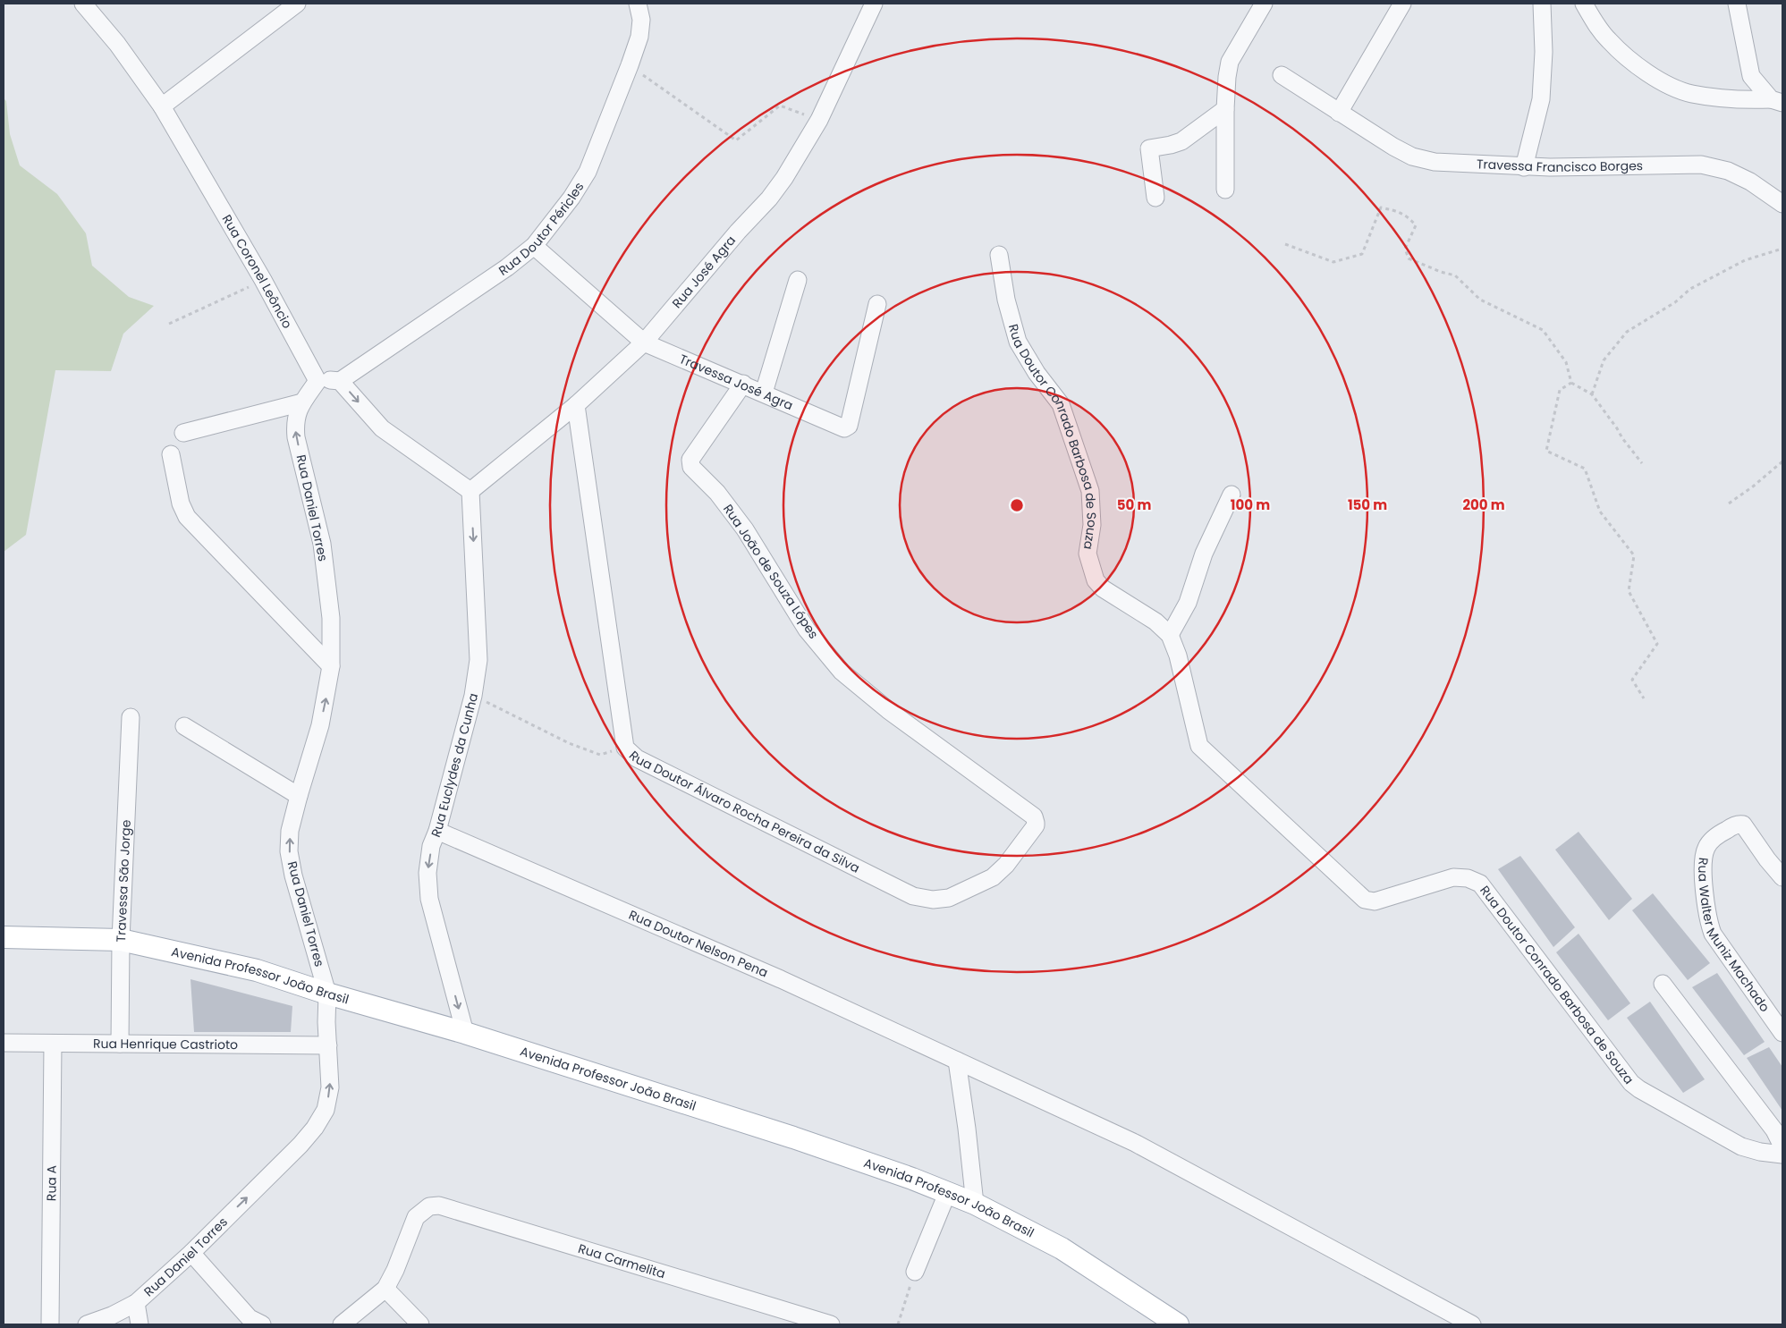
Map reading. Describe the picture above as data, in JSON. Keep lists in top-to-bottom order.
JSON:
{
  "streets": {
    "main road": ["Avenida Professor João Brasil"],
    "street": [
      "Travessa Francisco Borges",
      "Rua Doutor Péricles",
      "Rua Coronel Leôncio",
      "Rua José Agra",
      "Travessa José Agra",
      "Rua Doutor Conrado Barbosa de Souza",
      "Rua Daniel Torres",
      "Rua João de Souza Lópes",
      "Rua Euclydes da Cunha",
      "Rua Doutor Álvaro Rocha Pereira da Silva",
      "Travessa São Jorge",
      "Rua Walter Muniz Machado",
      "Rua Doutor Nelson Pena",
      "Rua Henrique Castrioto",
      "Rua A",
      "Rua Carmelita"
    ]
  },
  "crossings": [
    ["Rua Doutor Péricles", "Travessa José Agra"],
    ["Rua Coronel Leôncio", "Rua Daniel Torres"],
    ["Rua José Agra", "Travessa José Agra"],
    ["Rua José Agra", "Rua Euclydes da Cunha"],
    ["Rua José Agra", "Rua Doutor Álvaro Rocha Pereira da Silva"],
    ["Travessa José Agra", "Rua João de Souza Lópes"],
    ["Rua Daniel Torres", "Avenida Professor João Brasil"],
    ["Rua Daniel Torres", "Rua Henrique Castrioto"],
    ["Rua João de Souza Lópes", "Rua Doutor Álvaro Rocha Pereira da Silva"],
    ["Rua Euclydes da Cunha", "Rua Doutor Nelson Pena"],
    ["Rua Euclydes da Cunha", "Avenida Professor João Brasil"],
    ["Travessa São Jorge", "Avenida Professor João Brasil"],
    ["Travessa São Jorge", "Rua Henrique Castrioto"],
    ["Rua Henrique Castrioto", "Rua A"]
  ],
  "one_way": ["Rua Daniel Torres", "Rua Euclydes da Cunha"],
  "rings": [
    "50 m",
    "100 m",
    "150 m",
    "200 m"
  ]
}
